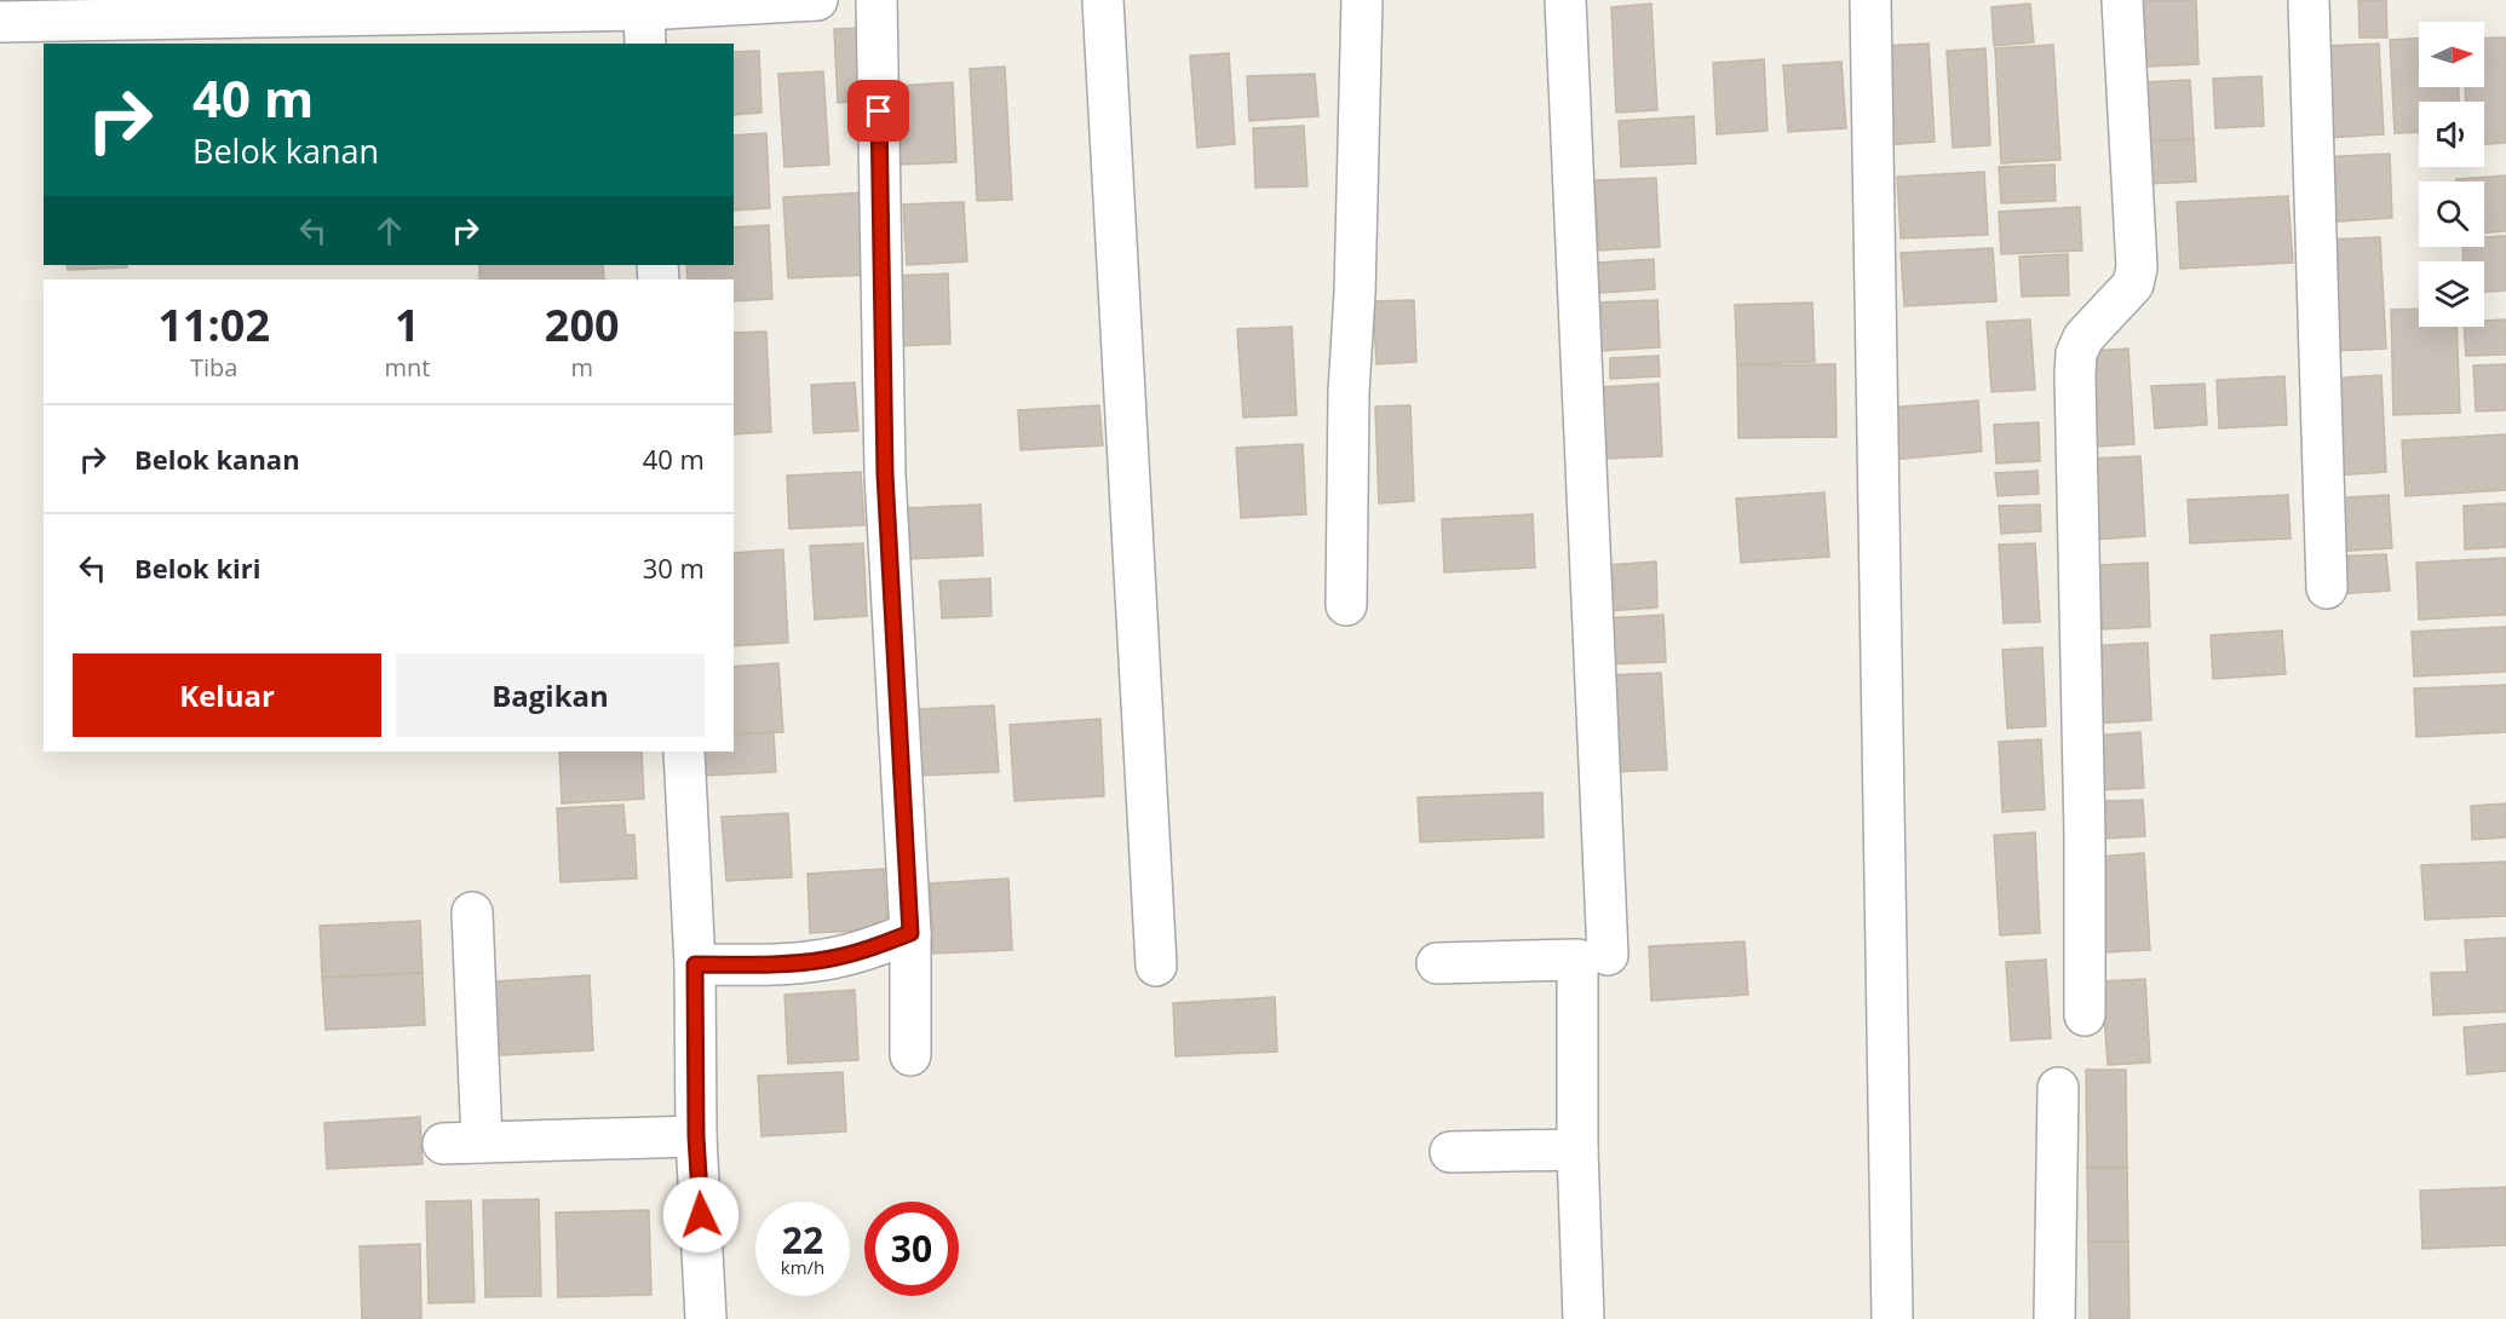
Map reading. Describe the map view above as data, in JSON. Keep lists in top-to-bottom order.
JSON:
{
  "north": "right",
  "page": {
    "turn": ["40 m", "Belok kanan"],
    "eta": [
      "11:02",
      "Tiba",
      "1",
      "mnt",
      "200",
      "m"
    ],
    "list": [
      {
        "name": "Belok kanan",
        "value": "40 m"
      },
      {
        "name": "Belok kiri",
        "value": "30 m"
      }
    ],
    "buttons": ["Keluar", "Bagikan"],
    "speed": "22 km/h",
    "limit": "30"
  }
}
